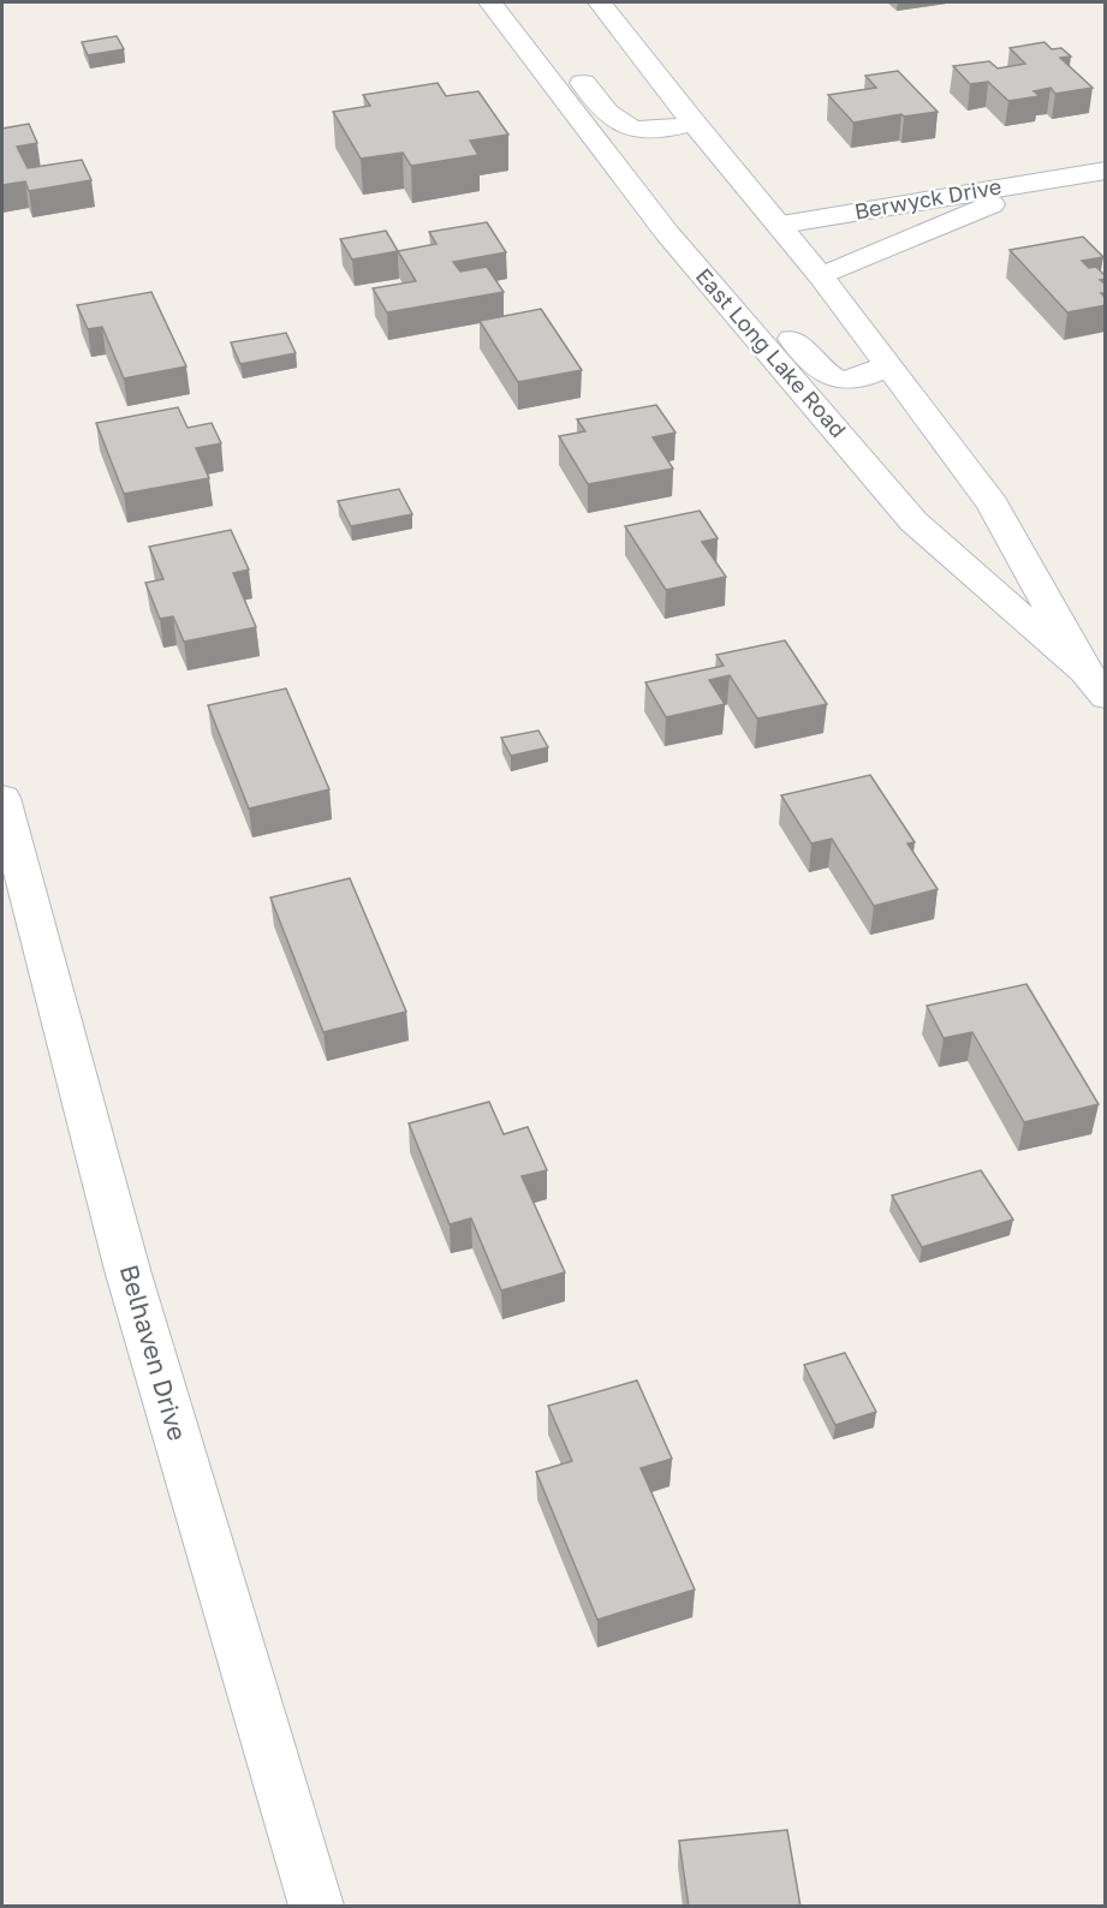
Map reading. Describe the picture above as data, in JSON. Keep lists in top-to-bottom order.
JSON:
{
  "streets": {
    "main road": ["Berwyck Drive", "East Long Lake Road", "Belhaven Drive"]
  },
  "crossings": [
    ["Berwyck Drive", "East Long Lake Road"]
  ]
}
